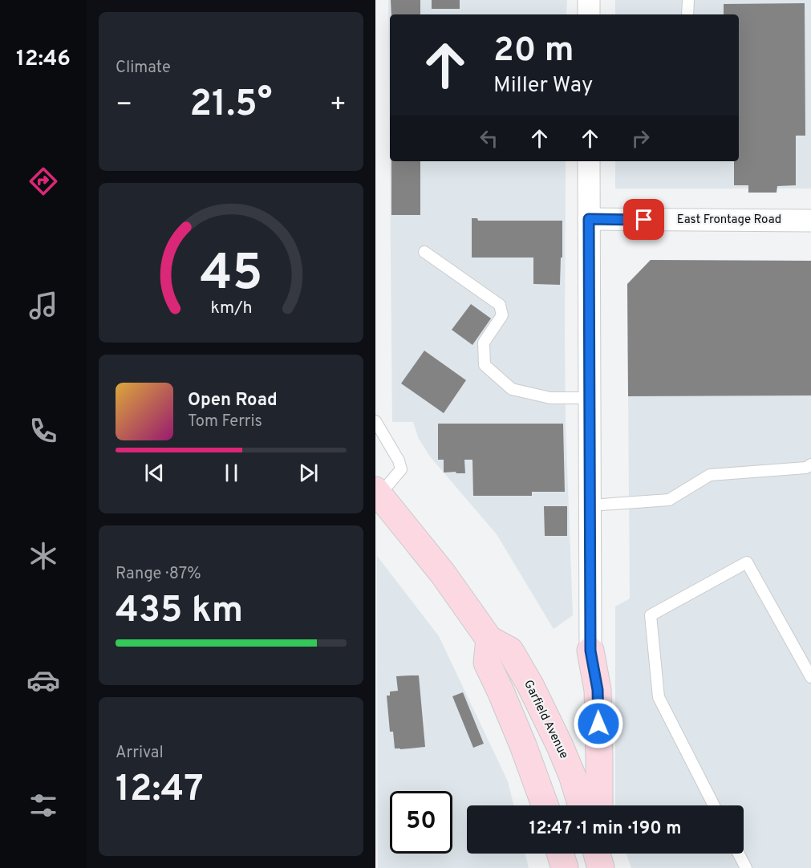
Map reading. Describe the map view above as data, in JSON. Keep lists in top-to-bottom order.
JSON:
{
  "streets": {
    "main road": ["Garfield Avenue"],
    "street": ["East Frontage Road"]
  },
  "page": {
    "tabs": "12:46",
    "tile": [
      "Climate",
      ["Range · 87%", "435 km"],
      ["Arrival", "12:47"]
    ],
    "turn": ["20 m", "Miller Way"],
    "heat": ["−", "21.5°", "+"],
    "song": ["Open Road", "Tom Ferris"],
    "limit": "50",
    "trip": "12:47 · 1 min · 190 m",
    "gauge": ["45", "km/h"]
  }
}
